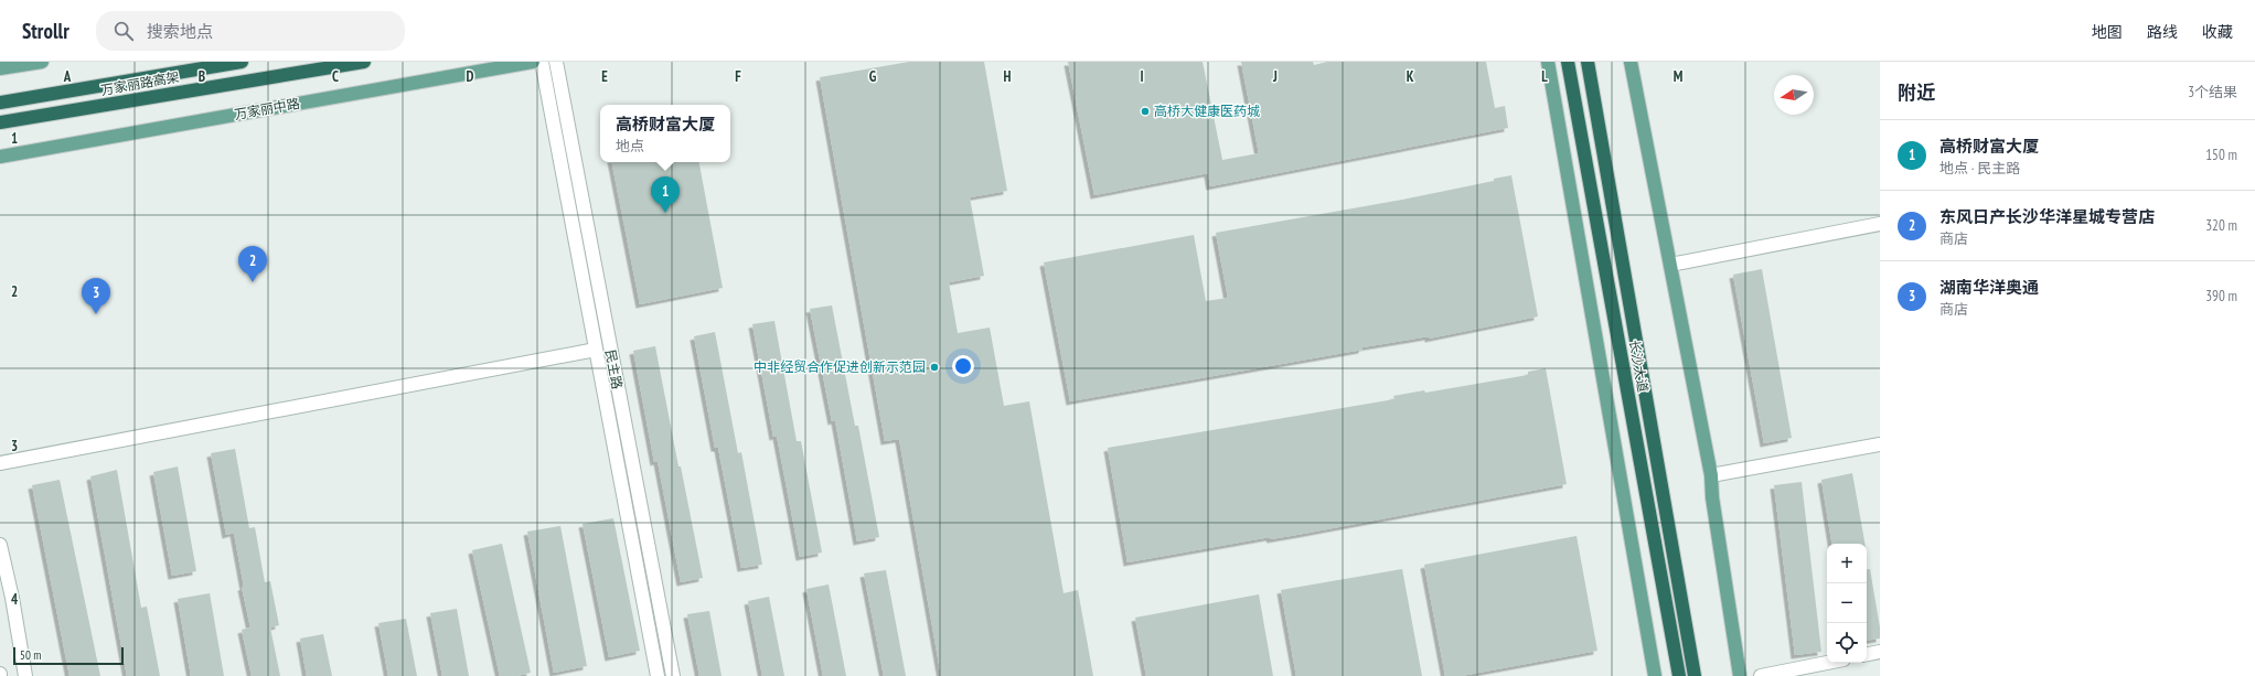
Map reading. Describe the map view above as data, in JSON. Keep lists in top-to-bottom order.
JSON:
{
  "streets": {
    "highway": ["万家丽路高架", "长沙大道"],
    "main road": ["万家丽中路"],
    "street": ["民主路"]
  },
  "places": ["高桥大健康医药城", "中非经贸合作促进创新示范园"],
  "scale_bar": "50 m",
  "north": "left",
  "page": {
    "header": "Strollr",
    "search": "搜索地点",
    "nav": ["地图", "路线", "收藏"],
    "heading": ["附近", "3个结果"],
    "popup": ["高桥财富大厦", "地点"],
    "list": [
      {
        "mark": "1",
        "name": "高桥财富大厦",
        "note": "地点 · 民主路",
        "value": "150 m"
      },
      {
        "mark": "2",
        "name": "东风日产长沙华洋星城专营店",
        "note": "商店",
        "value": "320 m"
      },
      {
        "mark": "3",
        "name": "湖南华洋奥通",
        "note": "商店",
        "value": "390 m"
      }
    ],
    "pins": ["1", "2", "3"],
    "map_buttons": ["+", "−"],
    "scale": "50 m"
  },
  "grid": {
    "columns": [
      "A",
      "B",
      "C",
      "D",
      "E",
      "F",
      "G",
      "H",
      "I",
      "J",
      "K",
      "L",
      "M"
    ],
    "rows": [
      "1",
      "2",
      "3",
      "4"
    ]
  }
}
